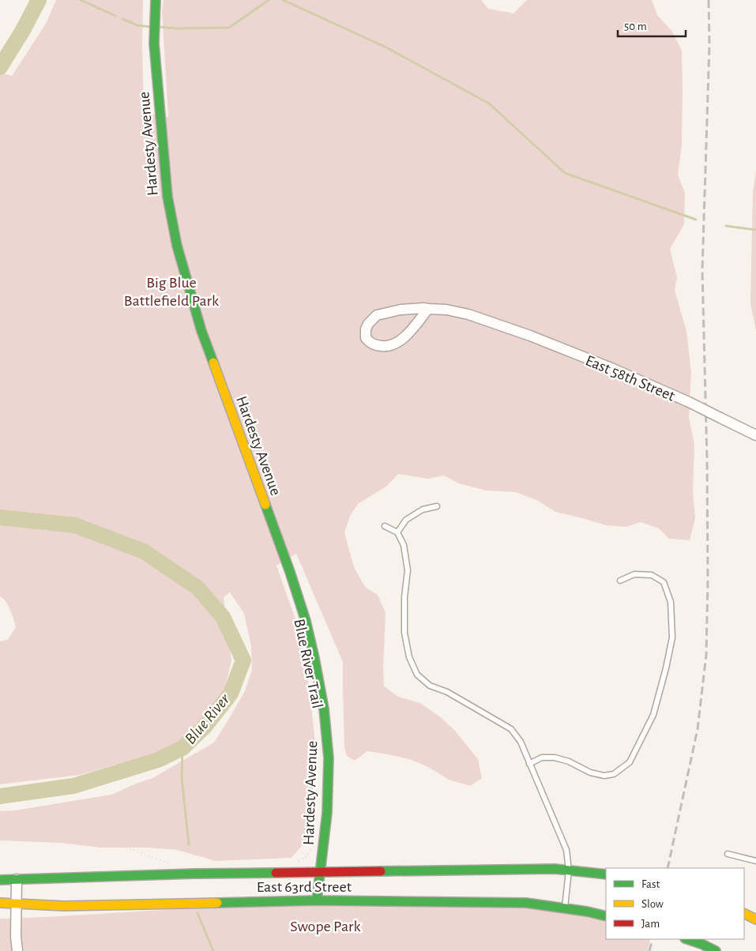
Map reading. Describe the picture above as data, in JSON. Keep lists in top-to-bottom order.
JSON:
{
  "streets": {
    "main road": ["Hardesty Avenue", "East 63rd Street"],
    "street": ["East 58th Street"]
  },
  "crossings": [
    ["Hardesty Avenue", "East 63rd Street"]
  ],
  "water": ["Blue River"],
  "parks": ["Big Blue Battlefield Park", "Swope Park"],
  "legend": ["Fast", "Slow", "Jam"],
  "scale_bar": "50 m"
}
